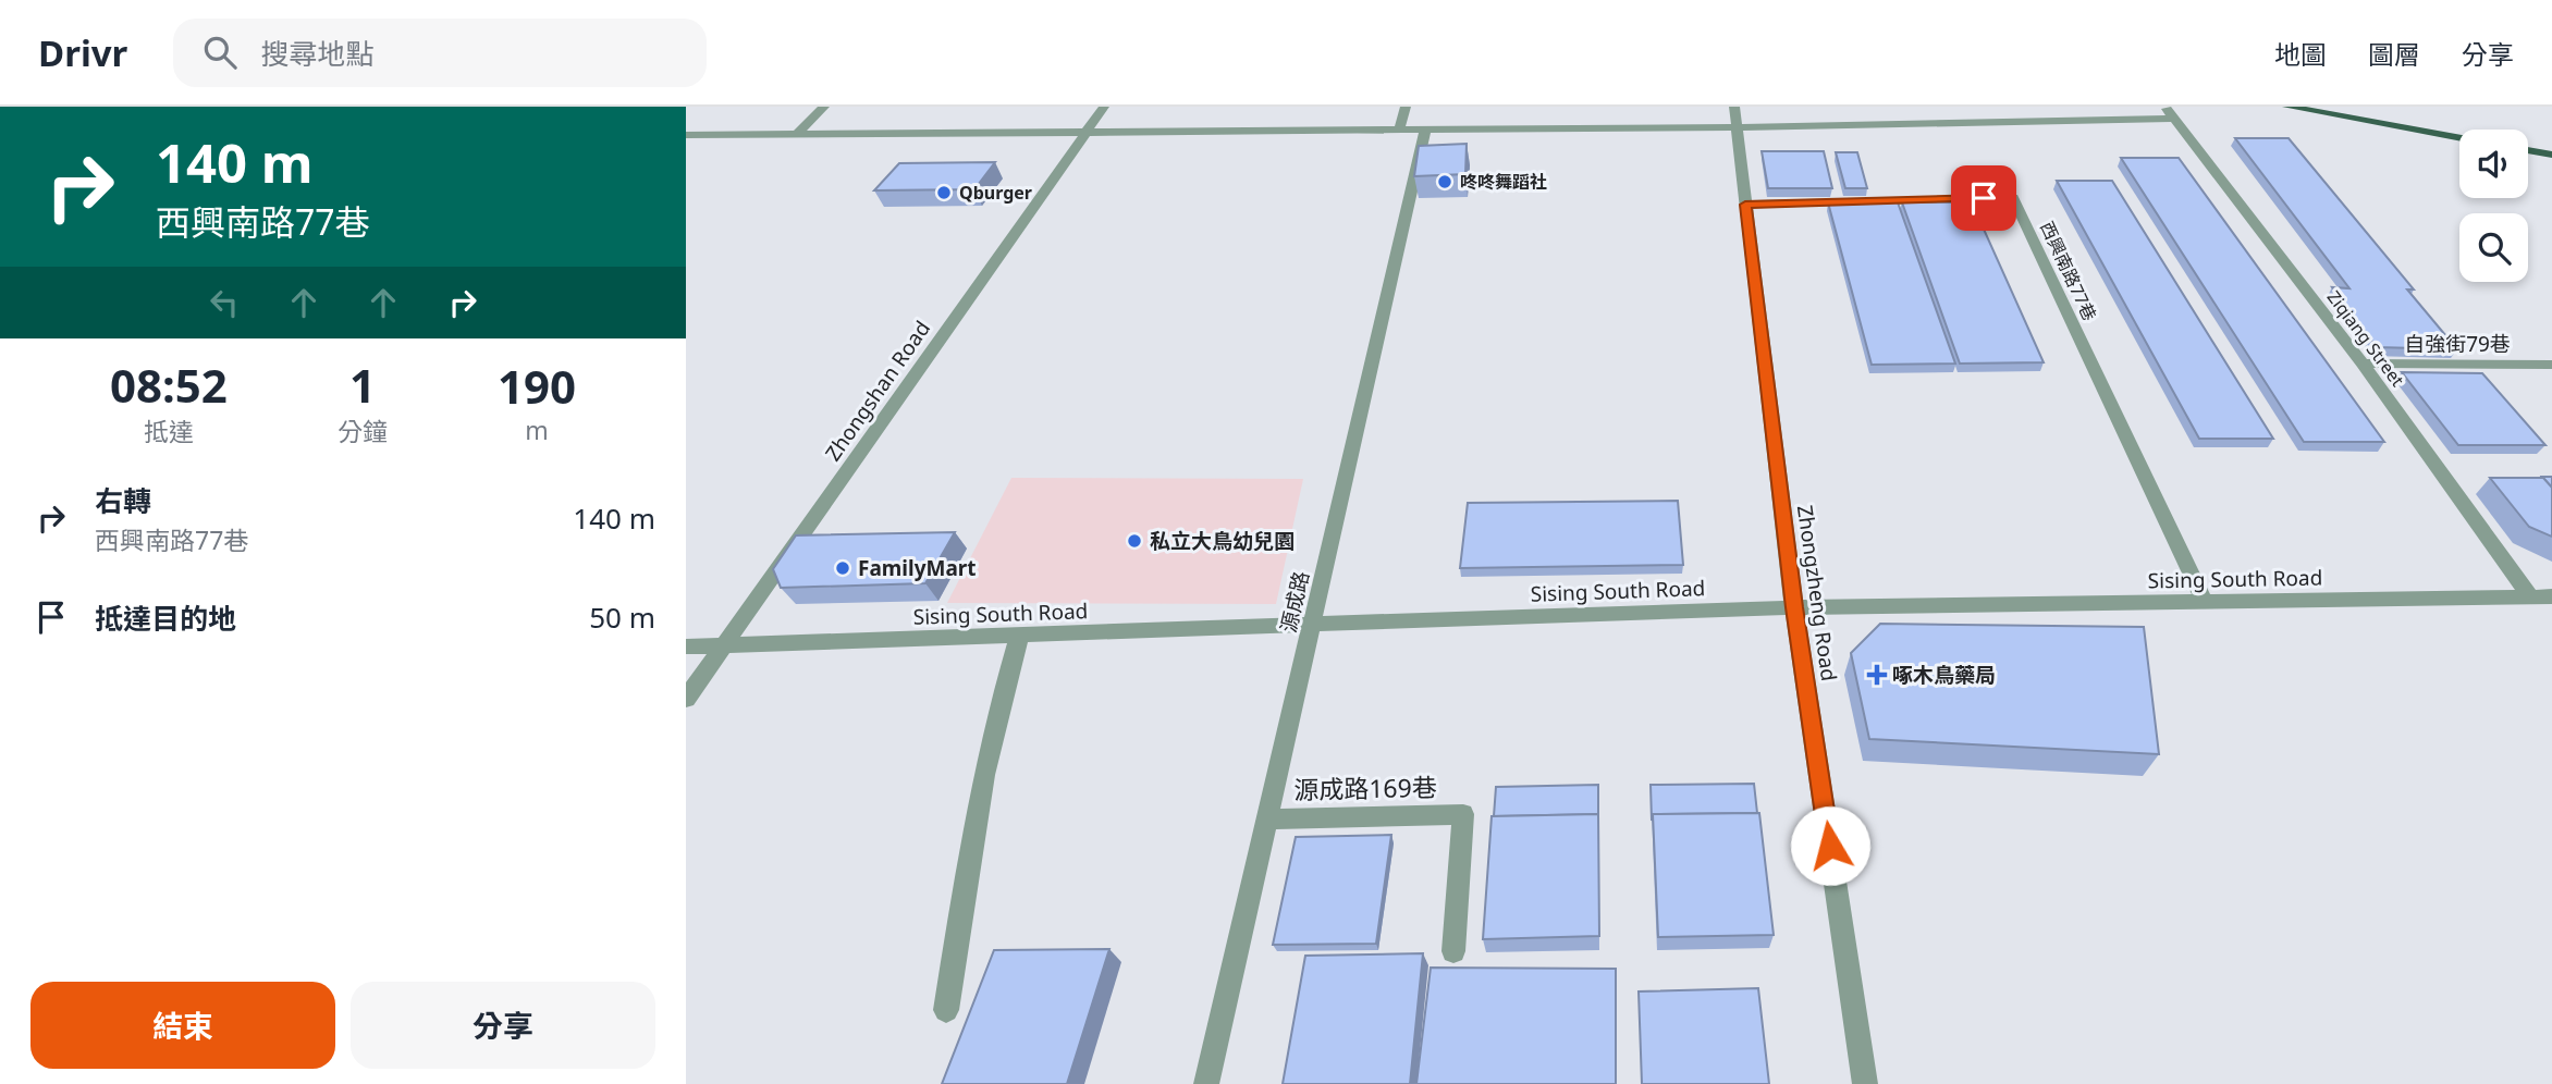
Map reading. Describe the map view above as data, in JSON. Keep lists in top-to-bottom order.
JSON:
{
  "streets": {
    "street": [
      "西興南路77巷",
      "Ziqiang Street",
      "自強街79巷",
      "Zhongshan Road",
      "Sising South Road",
      "Zhongzheng Road",
      "源成路",
      "源成路169巷"
    ]
  },
  "crossings": [
    ["西興南路77巷", "Sising South Road"],
    ["西興南路77巷", "Zhongzheng Road"],
    ["Ziqiang Street", "自強街79巷"],
    ["Ziqiang Street", "Sising South Road"],
    ["Zhongshan Road", "Sising South Road"],
    ["Sising South Road", "Zhongzheng Road"],
    ["Sising South Road", "源成路"],
    ["源成路", "源成路169巷"]
  ],
  "places": {
    "other": [
      "咚咚舞蹈社",
      "Qburger",
      "私立大鳥幼兒園",
      "FamilyMart"
    ],
    "health": ["啄木鳥藥局"]
  },
  "page": {
    "header": "Drivr",
    "search": "搜尋地點",
    "nav": ["地圖", "圖層", "分享"],
    "turn": ["140 m", "西興南路77巷"],
    "eta": [
      "08:52",
      "抵達",
      "1",
      "分鐘",
      "190",
      "m"
    ],
    "list": [
      {
        "name": "右轉",
        "note": "西興南路77巷",
        "value": "140 m"
      },
      {
        "name": "抵達目的地",
        "value": "50 m"
      }
    ],
    "buttons": ["結束", "分享"]
  }
}
